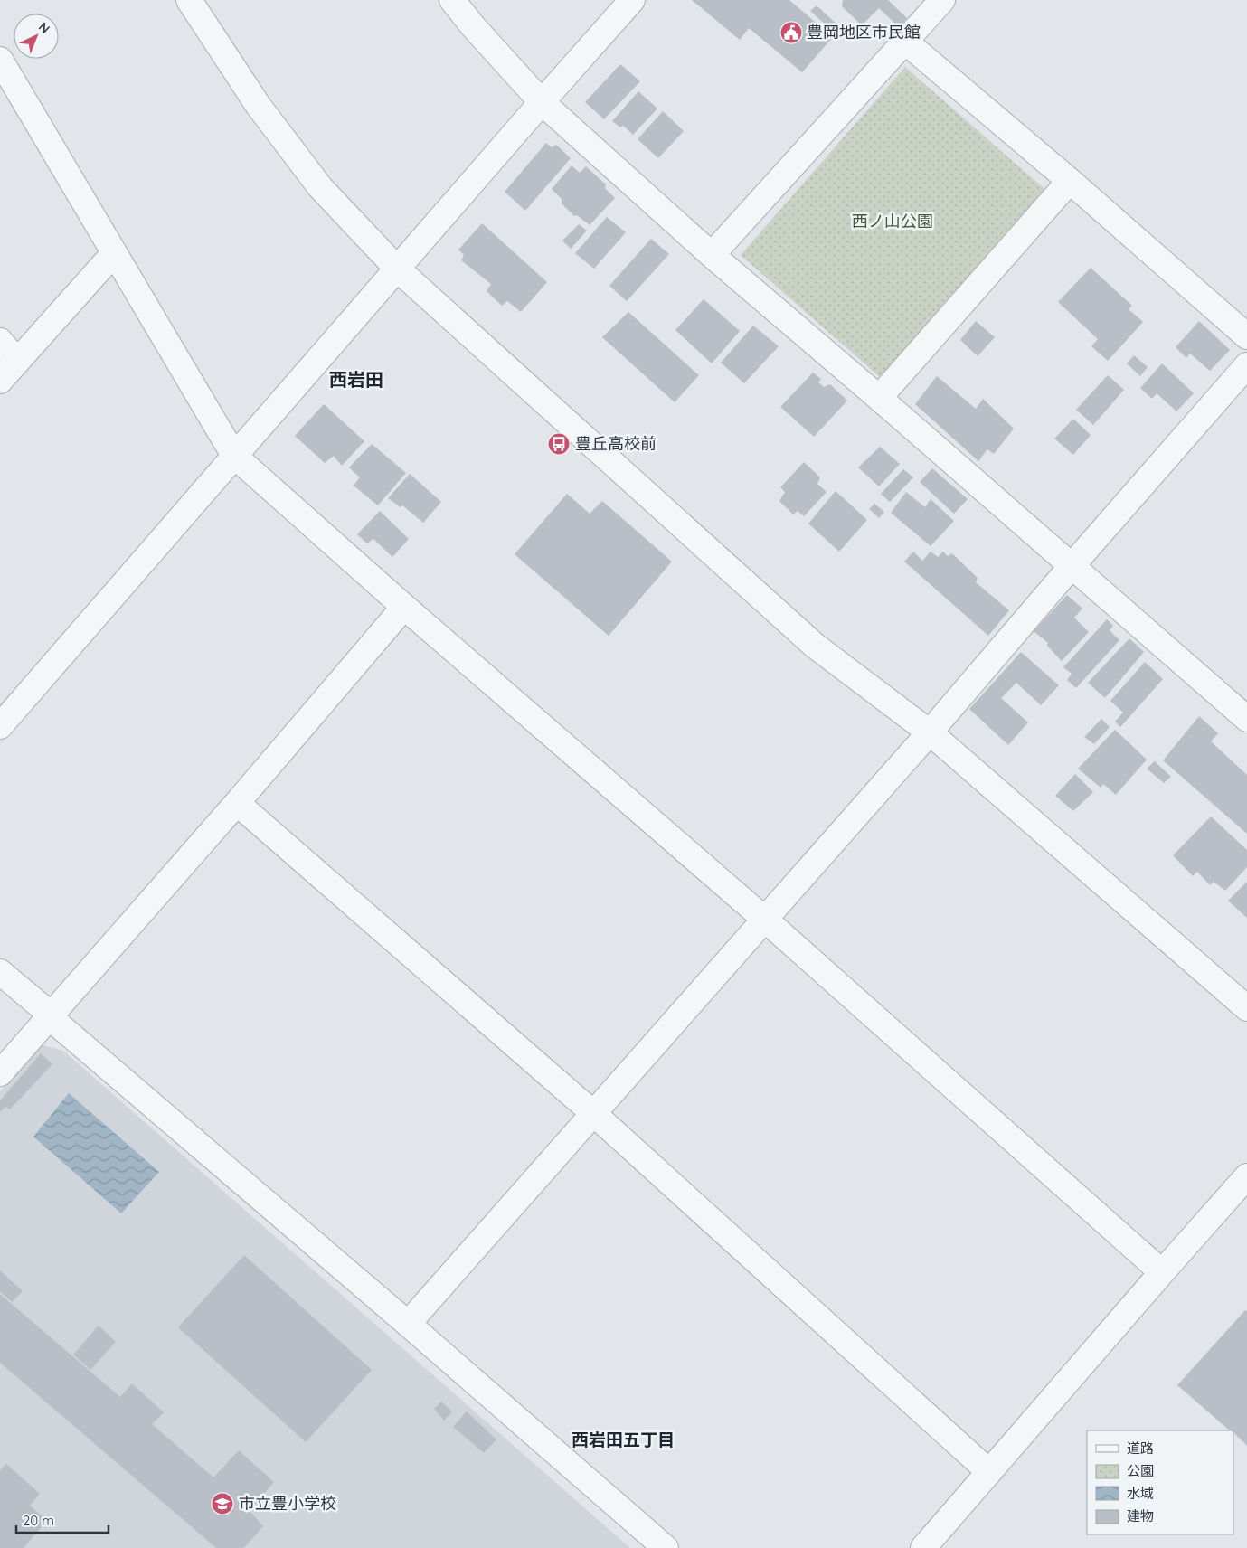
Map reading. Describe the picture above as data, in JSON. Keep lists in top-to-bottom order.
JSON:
{
  "districts": ["西岩田", "西岩田五丁目"],
  "parks": ["西ノ山公園"],
  "places": {
    "public building": ["豊岡地区市民館"],
    "bus stop": ["豊丘高校前"],
    "school or university": ["市立豊小学校"]
  },
  "legend": [
    "道路",
    "公園",
    "水域",
    "建物"
  ],
  "scale_bar": "20 m",
  "north": "top right"
}
